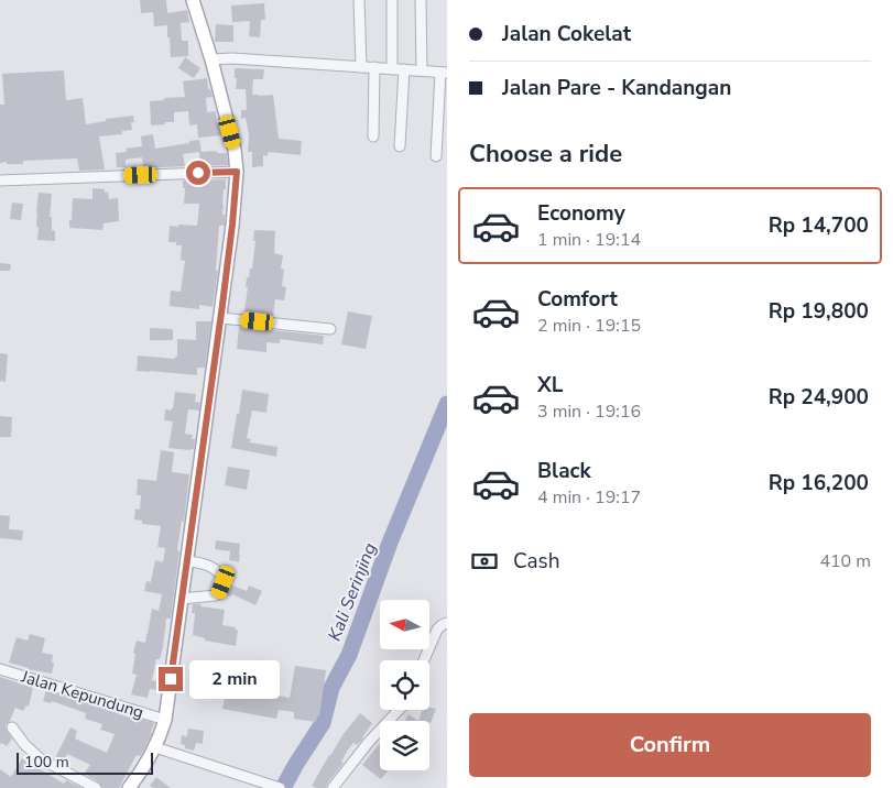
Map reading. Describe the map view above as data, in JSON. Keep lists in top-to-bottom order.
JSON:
{
  "streets": {
    "street": ["Jalan Kepundung"]
  },
  "water": ["Kali Serinjing"],
  "scale_bar": "100 m",
  "north": "left",
  "page": {
    "banner": ["Jalan Cokelat", "Jalan Pare - Kandangan"],
    "heading": "Choose a ride",
    "list": [
      {
        "name": "Economy",
        "note": "1 min · 19:14",
        "value": "Rp 14,700"
      },
      {
        "name": "Comfort",
        "note": "2 min · 19:15",
        "value": "Rp 19,800"
      },
      {
        "name": "XL",
        "note": "3 min · 19:16",
        "value": "Rp 24,900"
      },
      {
        "name": "Black",
        "note": "4 min · 19:17",
        "value": "Rp 16,200"
      }
    ],
    "pay": ["Cash", "410 m"],
    "bubble": "2 min",
    "buttons": "Confirm",
    "scale": "100 m"
  }
}
